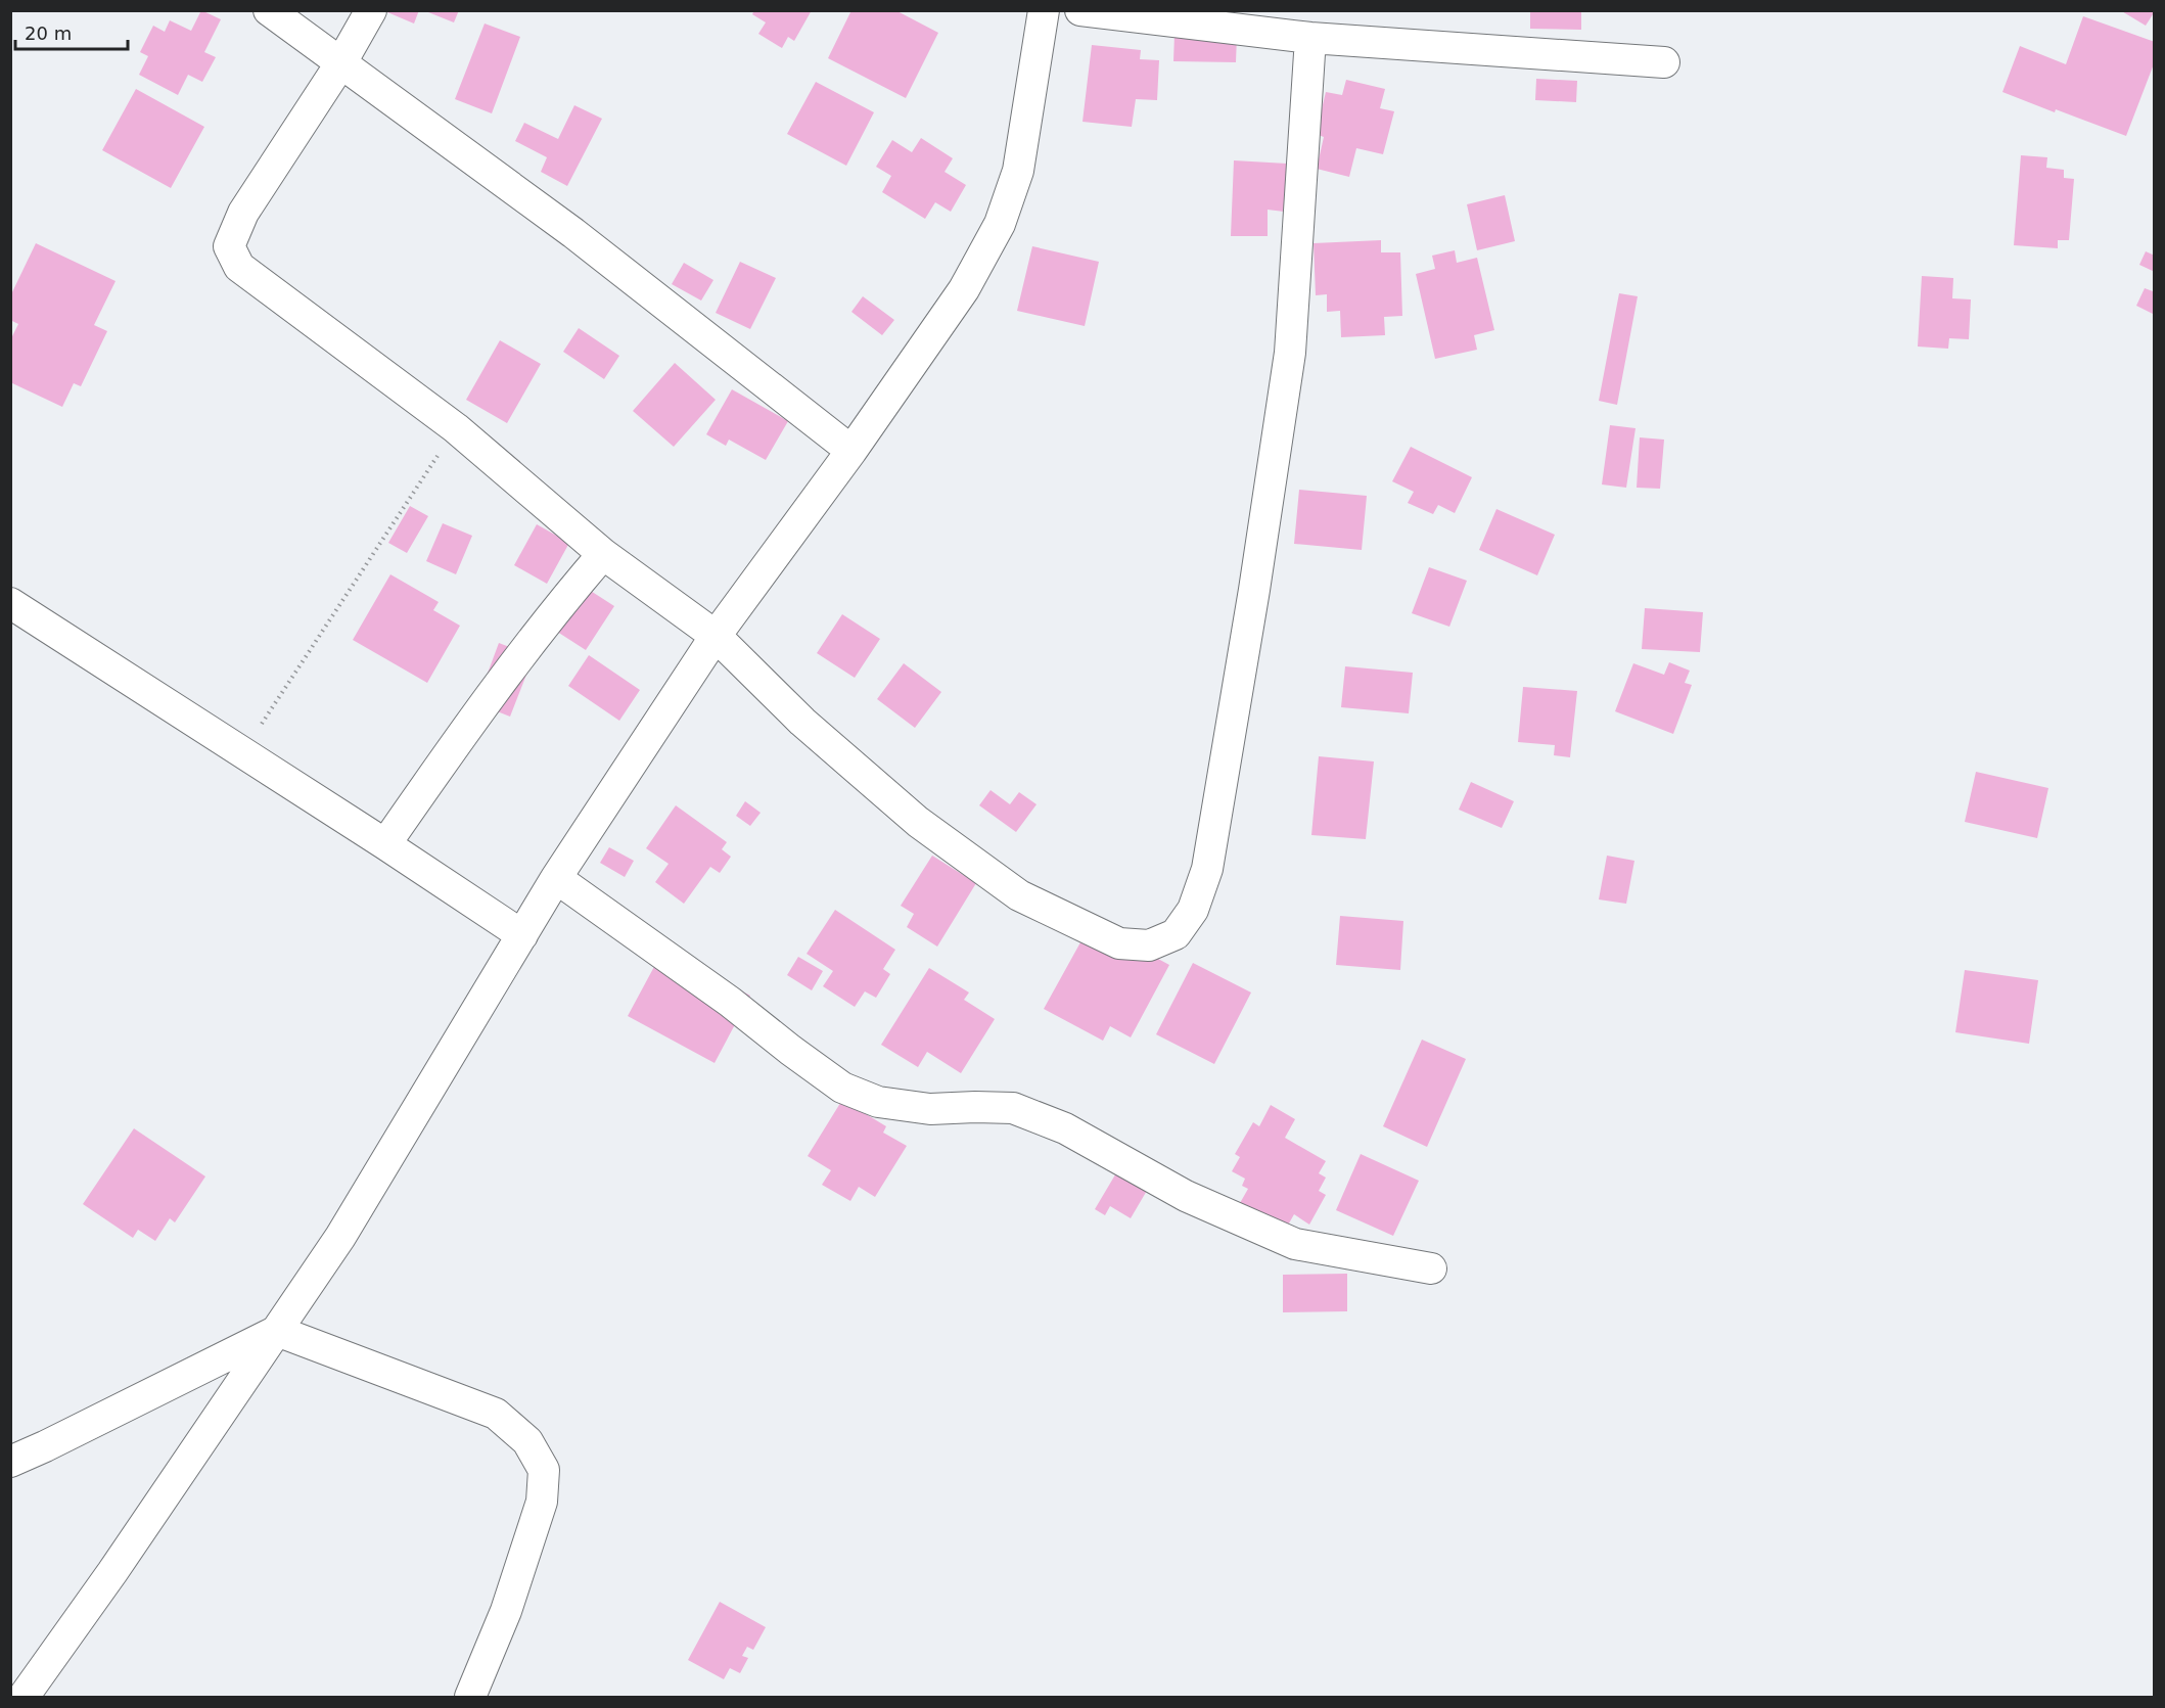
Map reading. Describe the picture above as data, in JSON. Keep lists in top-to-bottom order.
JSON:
{
  "scale_bar": "20 m"
}
